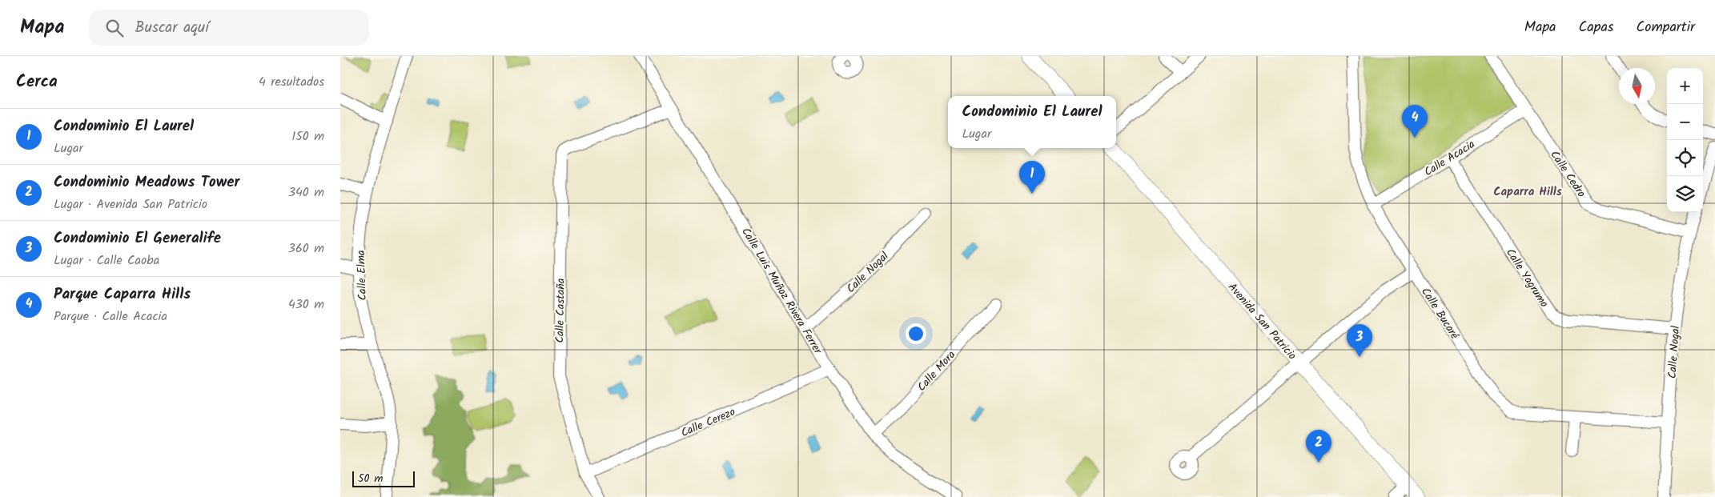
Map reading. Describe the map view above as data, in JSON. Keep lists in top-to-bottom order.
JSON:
{
  "streets": {
    "main road": ["Avenida San Patricio"],
    "street": [
      "Calle Acacia",
      "Calle Cedro",
      "Calle Nogal",
      "Calle Elma",
      "Calle Yagrumo",
      "Calle Luis Muñoz Rivera Ferrer",
      "Calle Castaña",
      "Calle Bucaré",
      "Calle Mora",
      "Calle Cerezo"
    ]
  },
  "crossings": [
    ["Calle Acacia", "Calle Cedro"],
    ["Calle Acacia", "Calle Yagrumo"],
    ["Calle Acacia", "Calle Bucaré"],
    ["Calle Cedro", "Calle Nogal"],
    ["Calle Nogal", "Calle Yagrumo"],
    ["Calle Nogal", "Calle Luis Muñoz Rivera Ferrer"],
    ["Calle Nogal", "Calle Bucaré"],
    ["Calle Luis Muñoz Rivera Ferrer", "Calle Castaña"],
    ["Calle Luis Muñoz Rivera Ferrer", "Calle Mora"],
    ["Calle Luis Muñoz Rivera Ferrer", "Calle Cerezo"],
    ["Calle Castaña", "Calle Cerezo"]
  ],
  "districts": ["Caparra Hills"],
  "scale_bar": "50 m",
  "north": "bottom",
  "page": {
    "header": "Mapa",
    "search": "Buscar aquí",
    "nav": ["Mapa", "Capas", "Compartir"],
    "heading": ["Cerca", "4 resultados"],
    "map_buttons": ["+", "−"],
    "popup": ["Condominio El Laurel", "Lugar"],
    "pins": [
      "4",
      "1",
      "3",
      "2"
    ],
    "list": [
      {
        "mark": "1",
        "name": "Condominio El Laurel",
        "note": "Lugar",
        "value": "150 m"
      },
      {
        "mark": "2",
        "name": "Condominio Meadows Tower",
        "note": "Lugar · Avenida San Patricio",
        "value": "340 m"
      },
      {
        "mark": "3",
        "name": "Condominio El Generalife",
        "note": "Lugar · Calle Caoba",
        "value": "360 m"
      },
      {
        "mark": "4",
        "name": "Parque Caparra Hills",
        "note": "Parque · Calle Acacia",
        "value": "430 m"
      }
    ],
    "scale": "50 m"
  }
}
